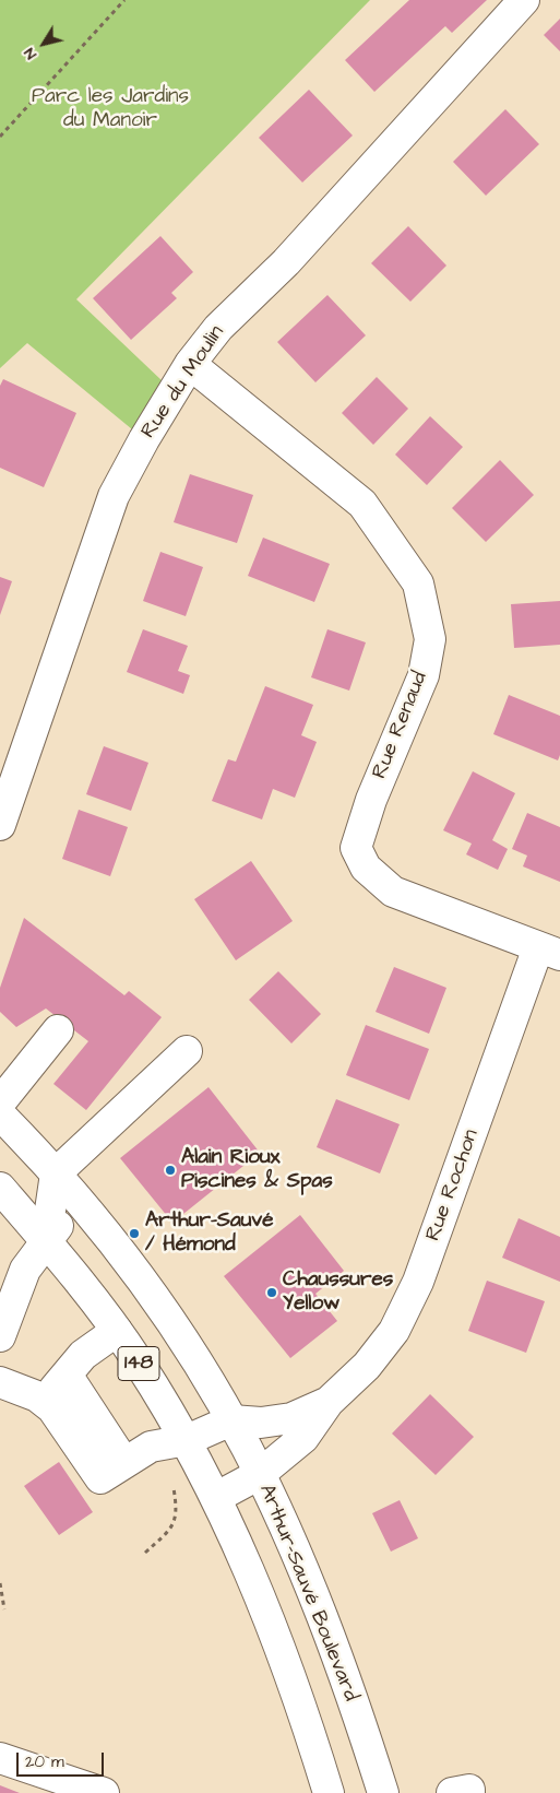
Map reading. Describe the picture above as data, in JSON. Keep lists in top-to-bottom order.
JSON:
{
  "streets": {
    "street": [
      "Rue du Moulin",
      "Rue Renaud",
      "Rue Rochon",
      "148",
      "Arthur-Sauvé Boulevard"
    ]
  },
  "crossings": [
    ["Rue du Moulin", "Rue Renaud"],
    ["Rue Renaud", "Rue Rochon"],
    ["Rue Rochon", "148"],
    ["Rue Rochon", "Arthur-Sauvé Boulevard"]
  ],
  "parks": ["Parc les Jardins du Manoir"],
  "places": ["Alain Rioux Piscines & Spas", "Arthur-Sauvé / Hémond", "Chaussures Yellow"],
  "scale_bar": "20 m",
  "north": "bottom left"
}
